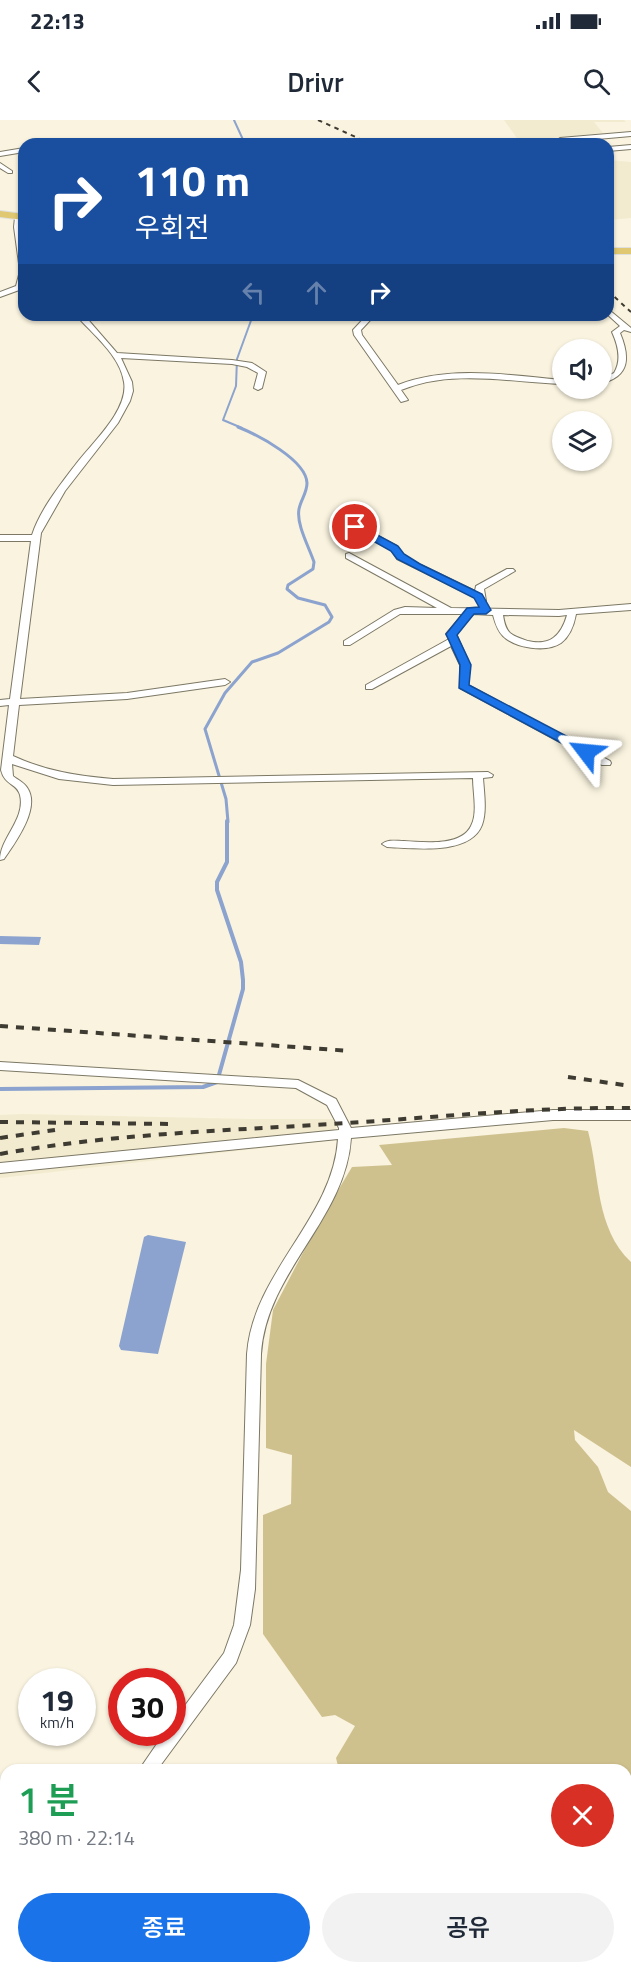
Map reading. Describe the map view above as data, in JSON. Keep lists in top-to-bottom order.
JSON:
{
  "page": {
    "status": "22:13",
    "header": "Drivr",
    "turn": ["110 m", "우회전"],
    "speed": "19 km/h",
    "limit": "30",
    "heading": ["1 분", "380 m · 22:14"],
    "buttons": ["종료", "공유"]
  }
}
